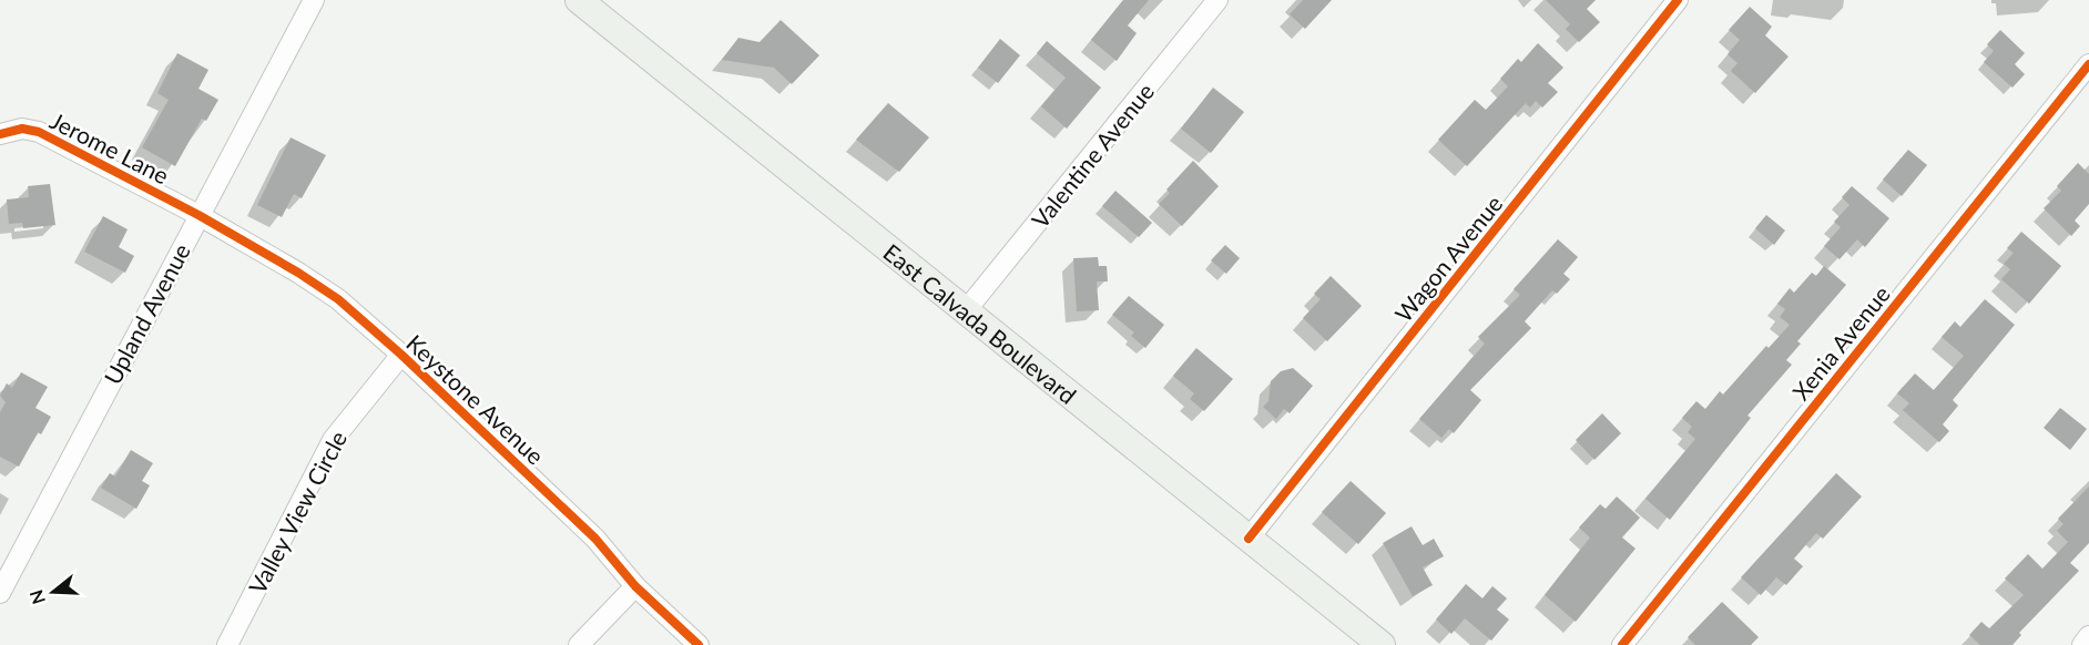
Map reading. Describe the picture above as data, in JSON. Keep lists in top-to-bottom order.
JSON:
{
  "streets": {
    "main road": ["East Calvada Boulevard"],
    "street": [
      "Jerome Lane",
      "Valentine Avenue",
      "Wagon Avenue",
      "Upland Avenue",
      "Xenia Avenue",
      "Keystone Avenue",
      "Valley View Circle"
    ]
  },
  "crossings": [
    ["Jerome Lane", "Upland Avenue"],
    ["Jerome Lane", "Keystone Avenue"],
    ["Valentine Avenue", "East Calvada Boulevard"],
    ["Wagon Avenue", "East Calvada Boulevard"],
    ["Upland Avenue", "Keystone Avenue"],
    ["Keystone Avenue", "Valley View Circle"]
  ],
  "north": "left"
}
